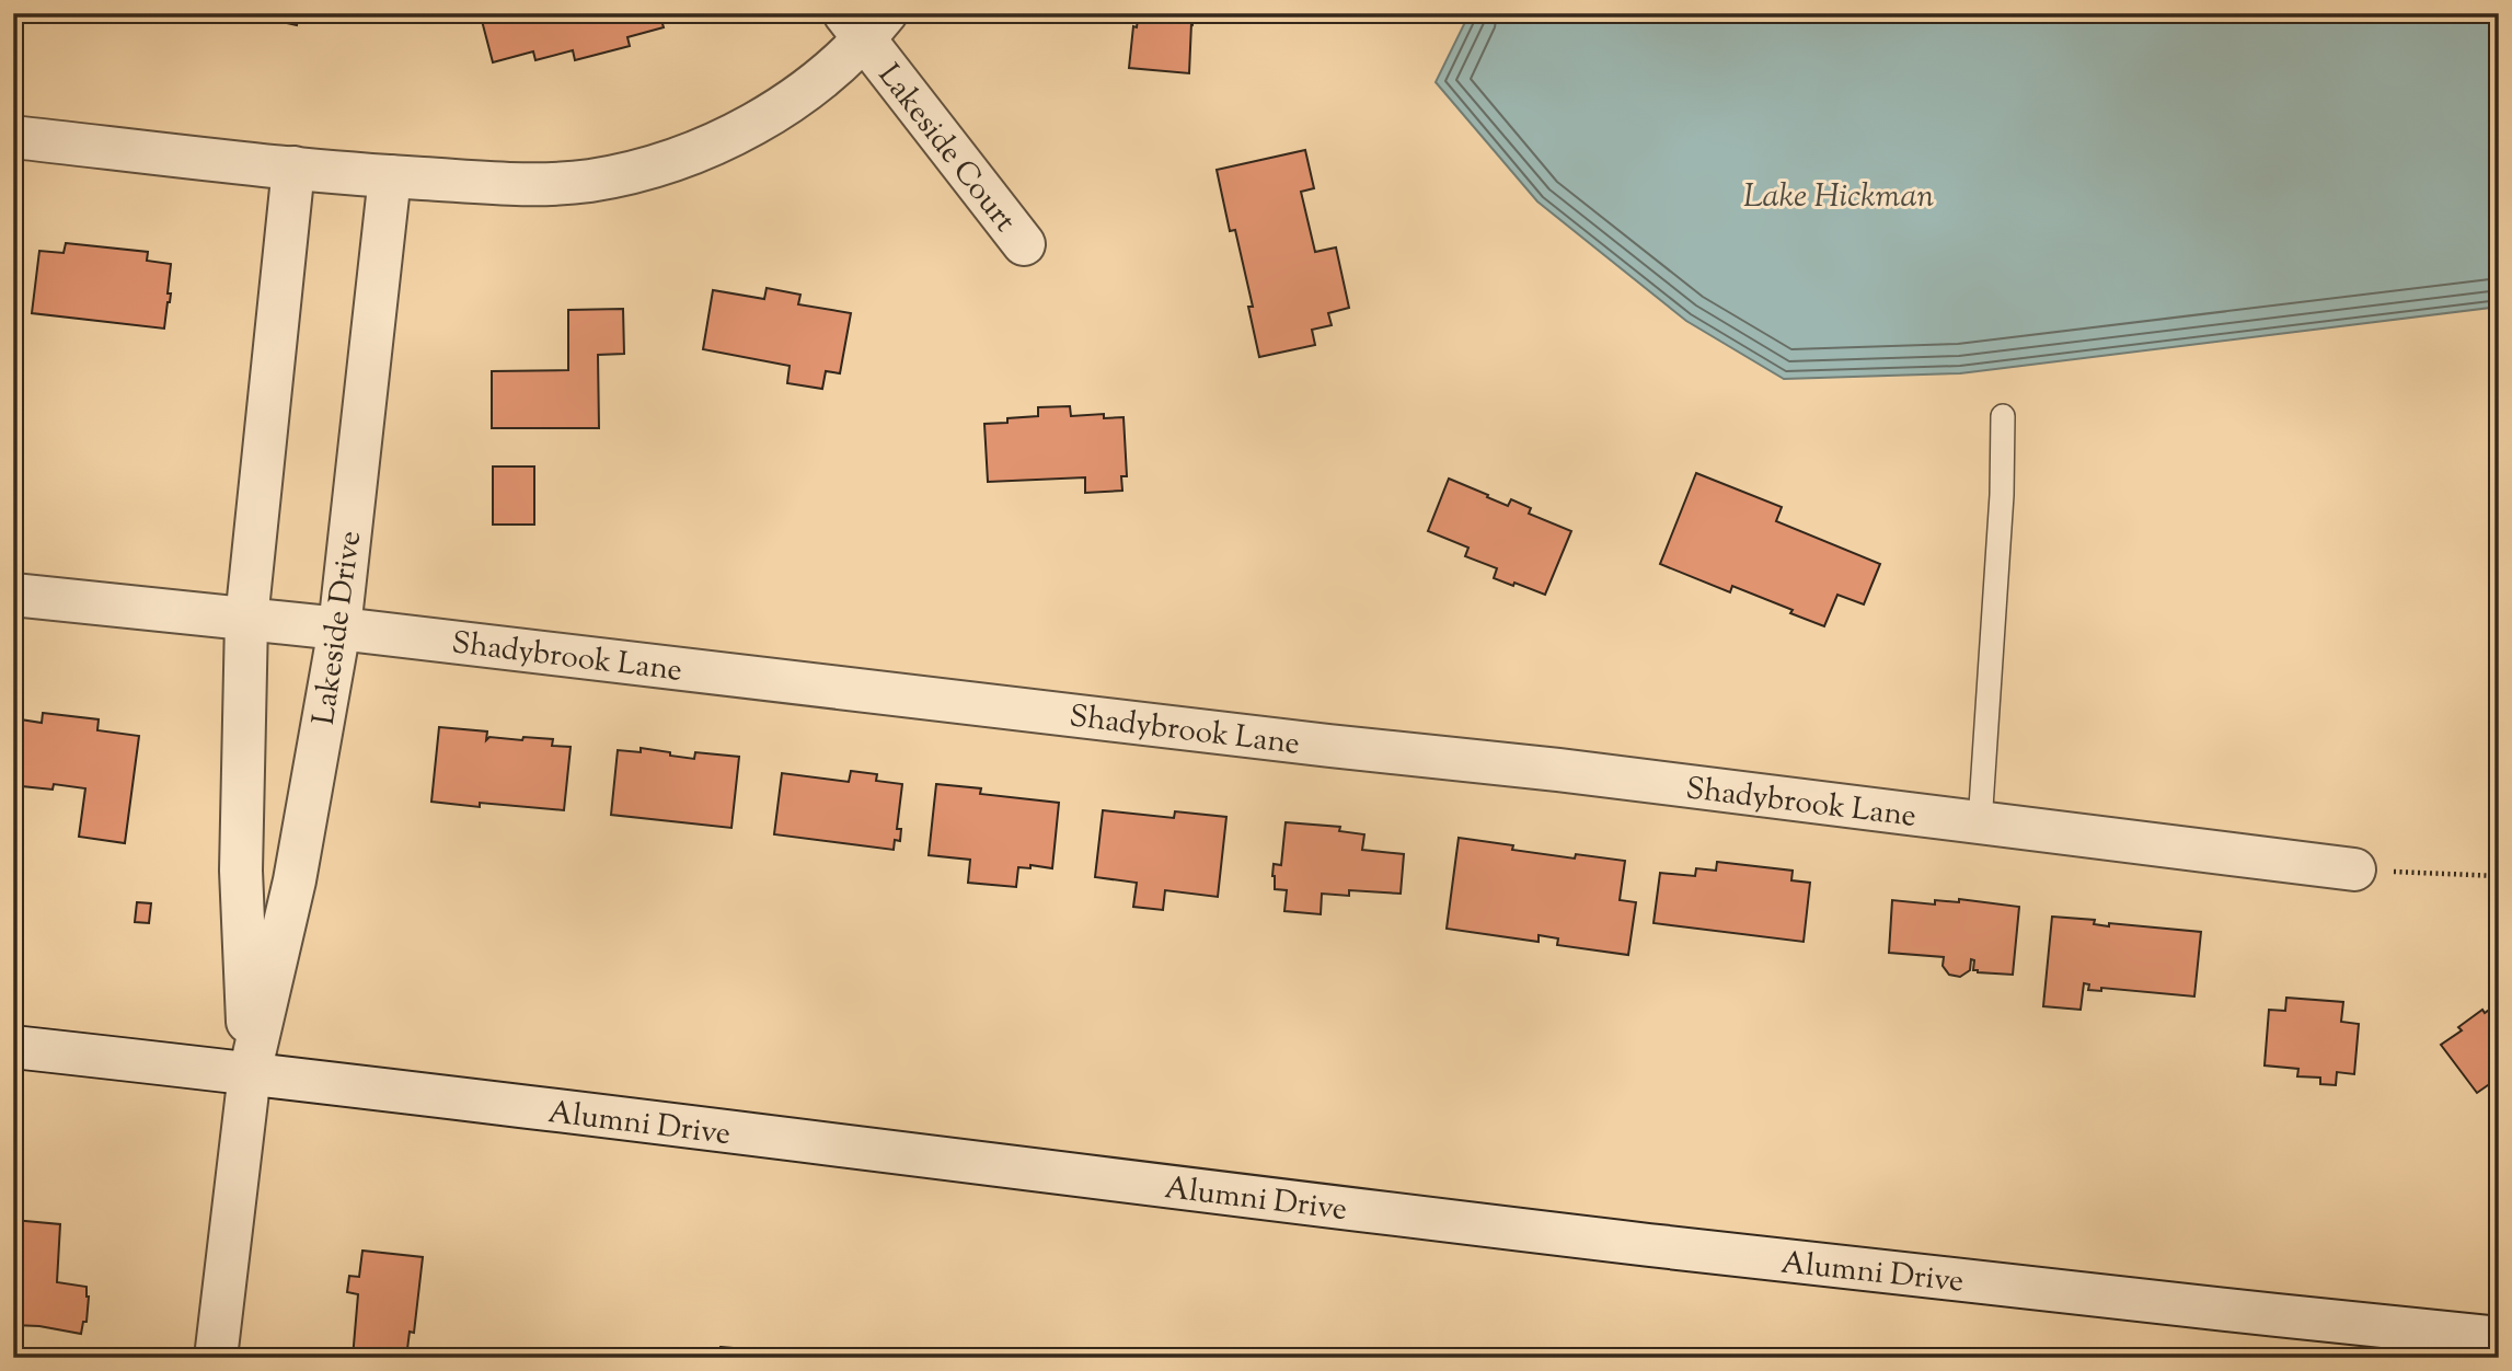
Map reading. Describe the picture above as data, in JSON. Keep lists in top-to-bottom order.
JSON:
{
  "streets": {
    "street": [
      "Lakeside Court",
      "Lakeside Drive",
      "Shadybrook Lane",
      "Alumni Drive"
    ]
  },
  "crossings": [
    ["Lakeside Drive", "Shadybrook Lane"],
    ["Lakeside Drive", "Alumni Drive"]
  ],
  "water": ["Lake Hickman"]
}
